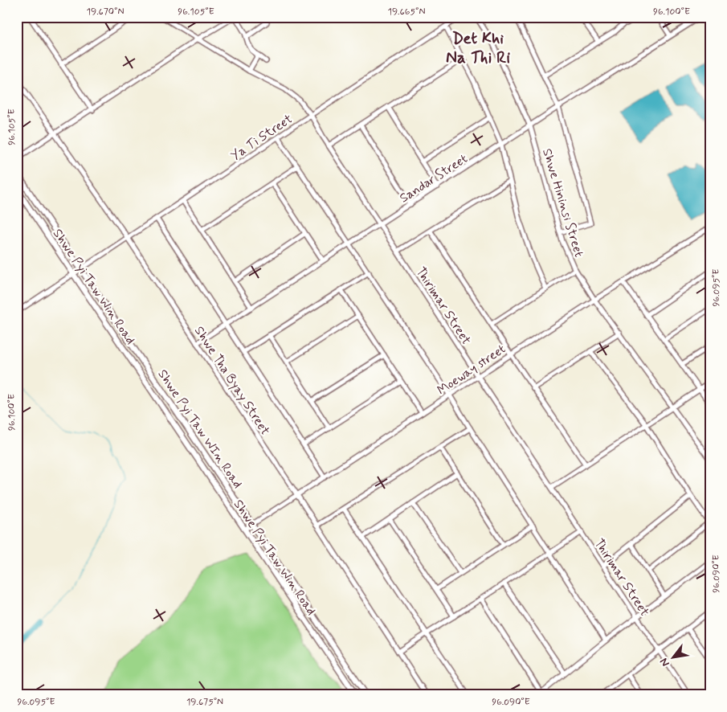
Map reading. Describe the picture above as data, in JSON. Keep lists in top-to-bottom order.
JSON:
{
  "streets": {
    "main road": ["Shwe Pyi Taw Win Road", "Shwe Pyi Taw WIn Road"],
    "street": [
      "Ya Ti Street",
      "Sandar Street",
      "Shwe Hininsi Street",
      "Thirimar Street",
      "Moeway street",
      "Shwe Tha Byay Street"
    ]
  },
  "crossings": [
    ["Ya Ti Street", "Shwe Pyi Taw Win Road"],
    ["Ya Ti Street", "Thirimar Street"],
    ["Ya Ti Street", "Shwe Tha Byay Street"],
    ["Ya Ti Street", "Shwe Pyi Taw WIn Road"],
    ["Sandar Street", "Shwe Hininsi Street"],
    ["Sandar Street", "Thirimar Street"],
    ["Sandar Street", "Shwe Tha Byay Street"],
    ["Shwe Hininsi Street", "Moeway street"],
    ["Shwe Pyi Taw Win Road", "Moeway street"],
    ["Thirimar Street", "Moeway street"],
    ["Moeway street", "Shwe Tha Byay Street"],
    ["Moeway street", "Shwe Pyi Taw WIn Road"]
  ],
  "districts": ["Det Khi Na Thi Ri"],
  "north": "bottom left",
  "coordinates": [
    "19.670°N",
    "96.105°E",
    "19.665°N",
    "96.100°E",
    "96.095°E",
    "96.090°E",
    "19.675°N"
  ]
}
